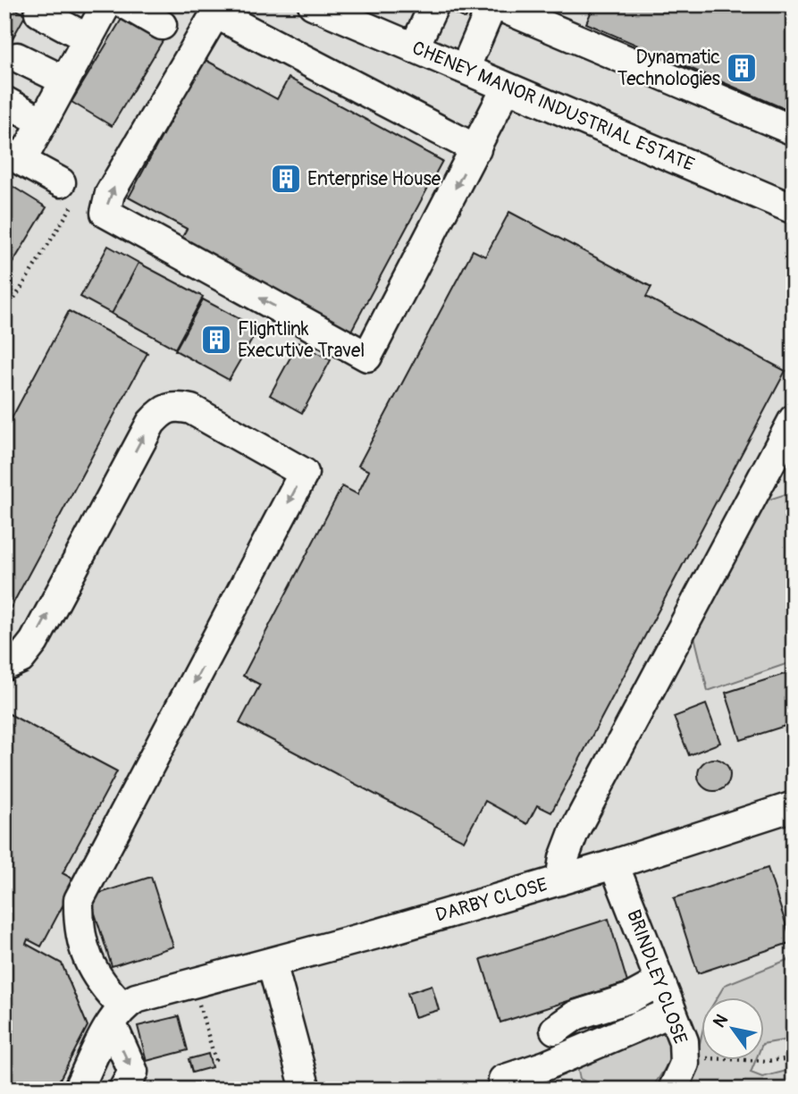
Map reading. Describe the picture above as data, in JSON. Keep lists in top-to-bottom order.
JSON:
{
  "streets": {
    "street": ["CHENEY MANOR INDUSTRIAL ESTATE", "DARBY CLOSE", "BRINDLEY CLOSE"]
  },
  "crossings": [
    ["DARBY CLOSE", "BRINDLEY CLOSE"]
  ],
  "places": {
    "building": ["Dynamatic Technologies", "Enterprise House", "Flightlink Executive Travel"]
  },
  "north": "top left"
}
